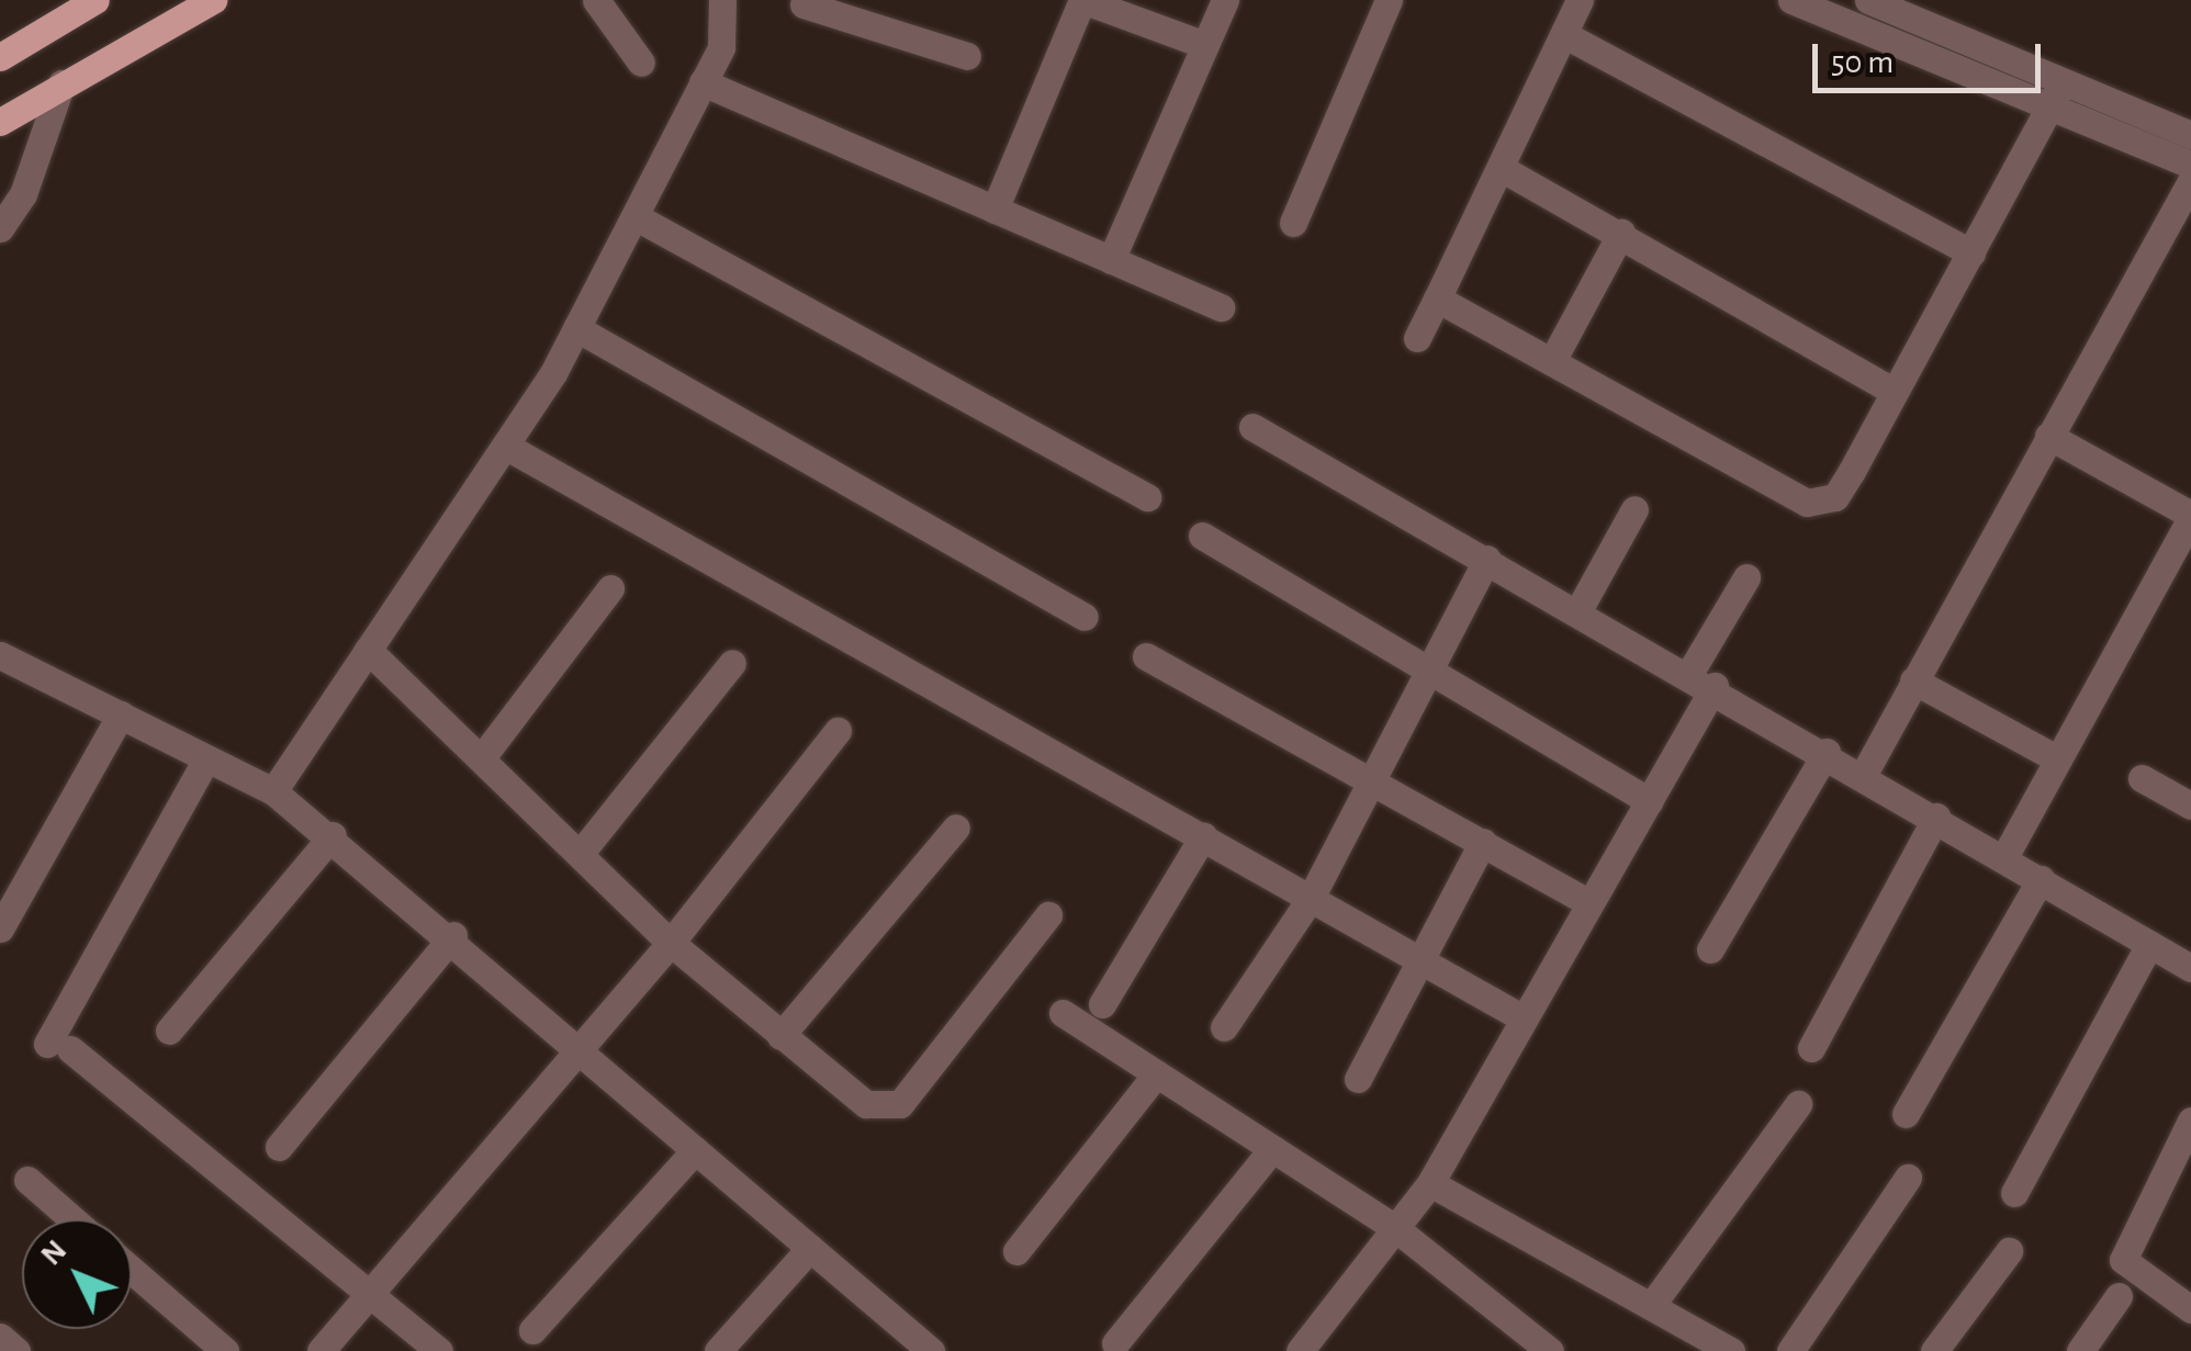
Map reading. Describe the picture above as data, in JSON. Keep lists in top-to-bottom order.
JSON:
{
  "scale_bar": "50 m",
  "north": "top left"
}
